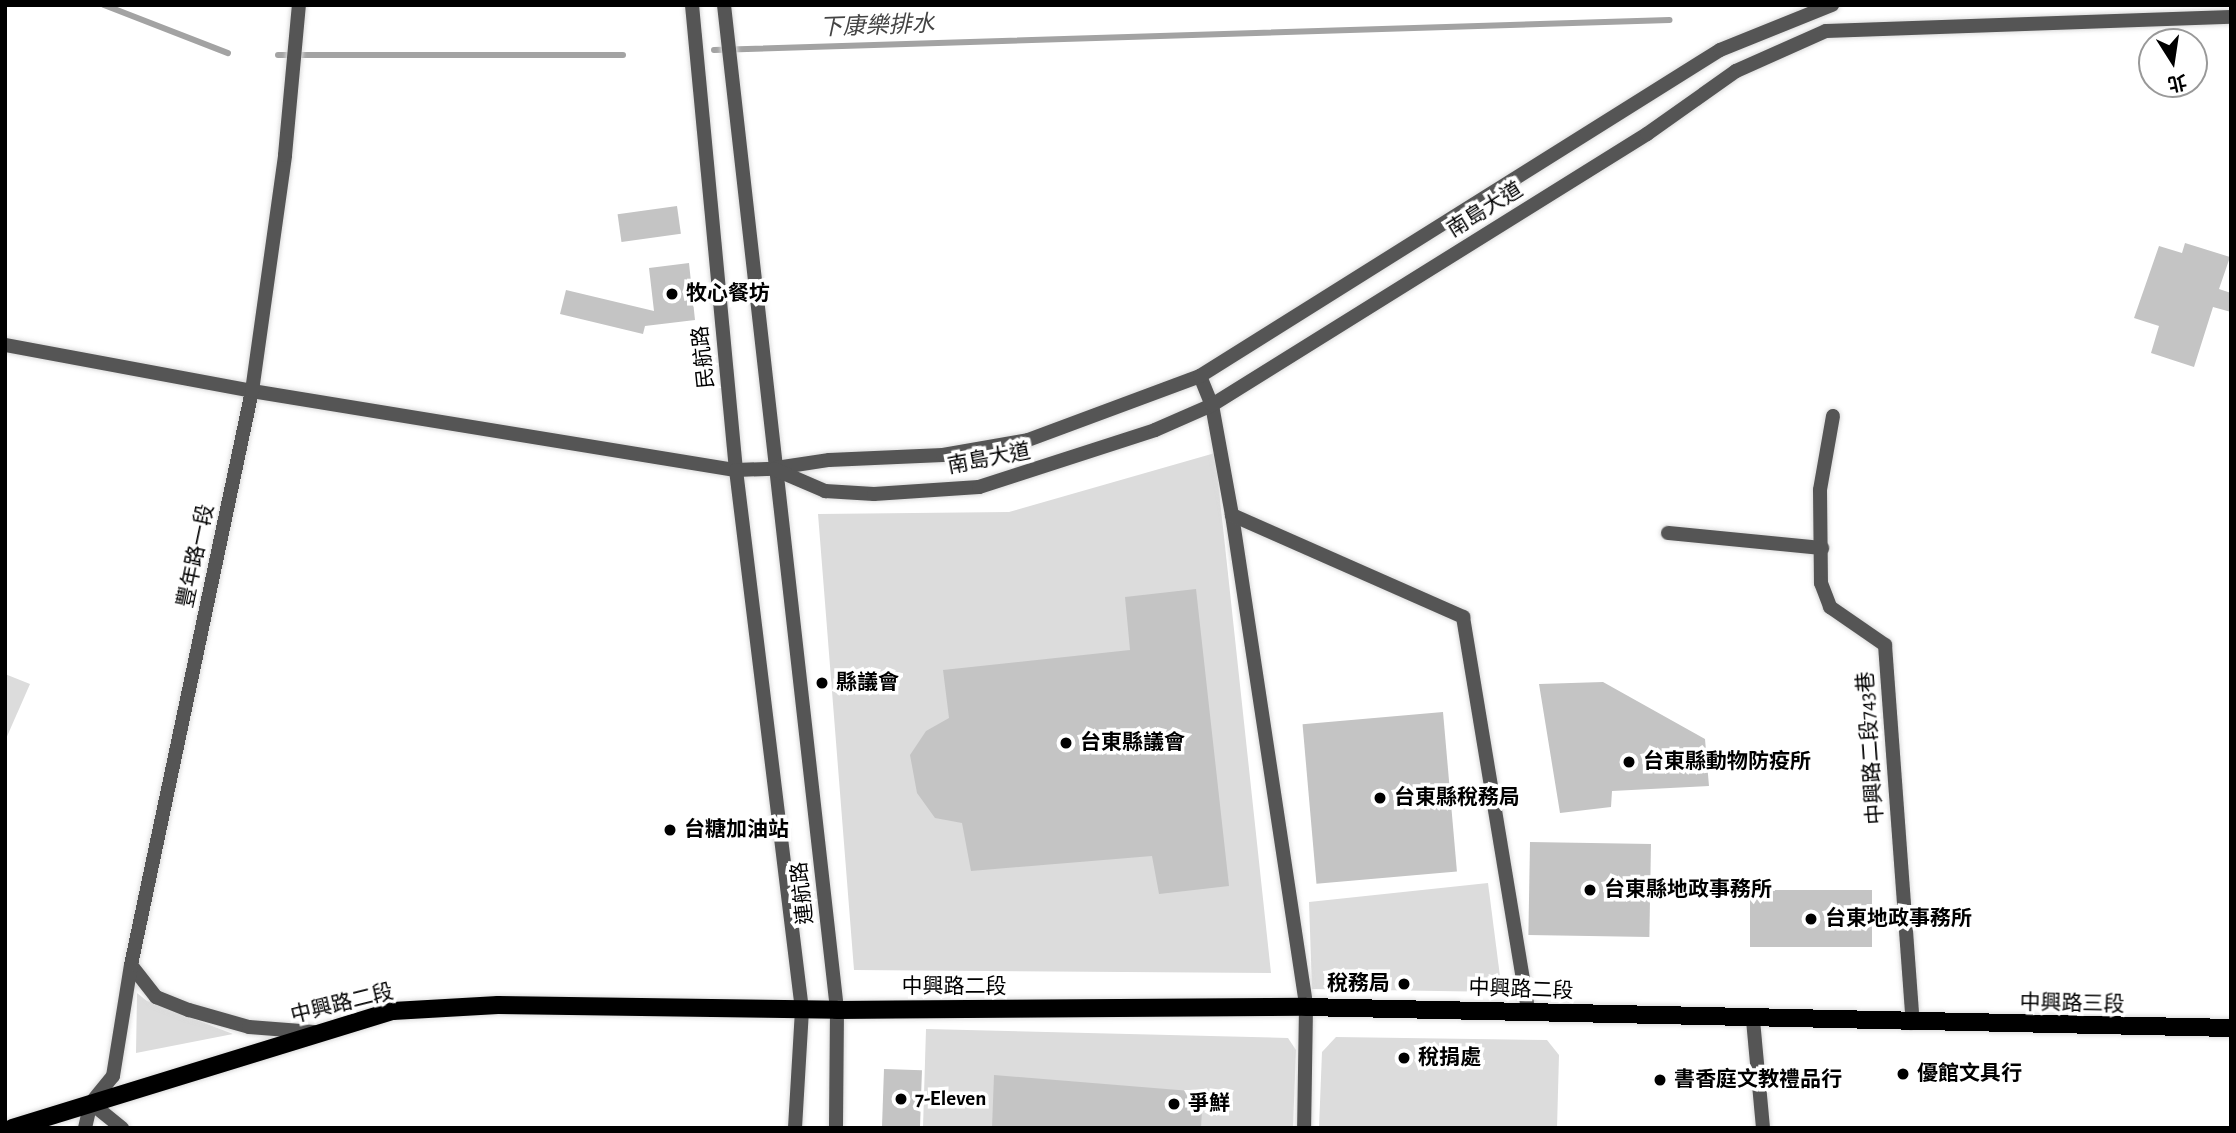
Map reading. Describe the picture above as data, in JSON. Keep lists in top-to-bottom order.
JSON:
{
  "streets": {
    "main road": ["中興路二段", "中興路三段"],
    "street": [
      "南島大道",
      "民航路",
      "豐年路一段",
      "中興路二段743巷",
      "連航路"
    ]
  },
  "crossings": [
    ["南島大道", "連航路"],
    ["民航路", "連航路"],
    ["豐年路一段", "中興路二段"],
    ["中興路二段743巷", "中興路二段"],
    ["中興路二段743巷", "中興路三段"],
    ["連航路", "中興路二段"],
    ["中興路二段", "中興路三段"]
  ],
  "water": ["下康樂排水"],
  "places": [
    "牧心餐坊",
    "縣議會",
    "台東縣議會",
    "台東縣動物防疫所",
    "台東縣稅務局",
    "台糖加油站",
    "台東縣地政事務所",
    "台東地政事務所",
    "稅務局",
    "稅捐處",
    "優館文具行",
    "書香庭文教禮品行",
    "7-Eleven",
    "爭鮮"
  ],
  "north": "bottom"
}
